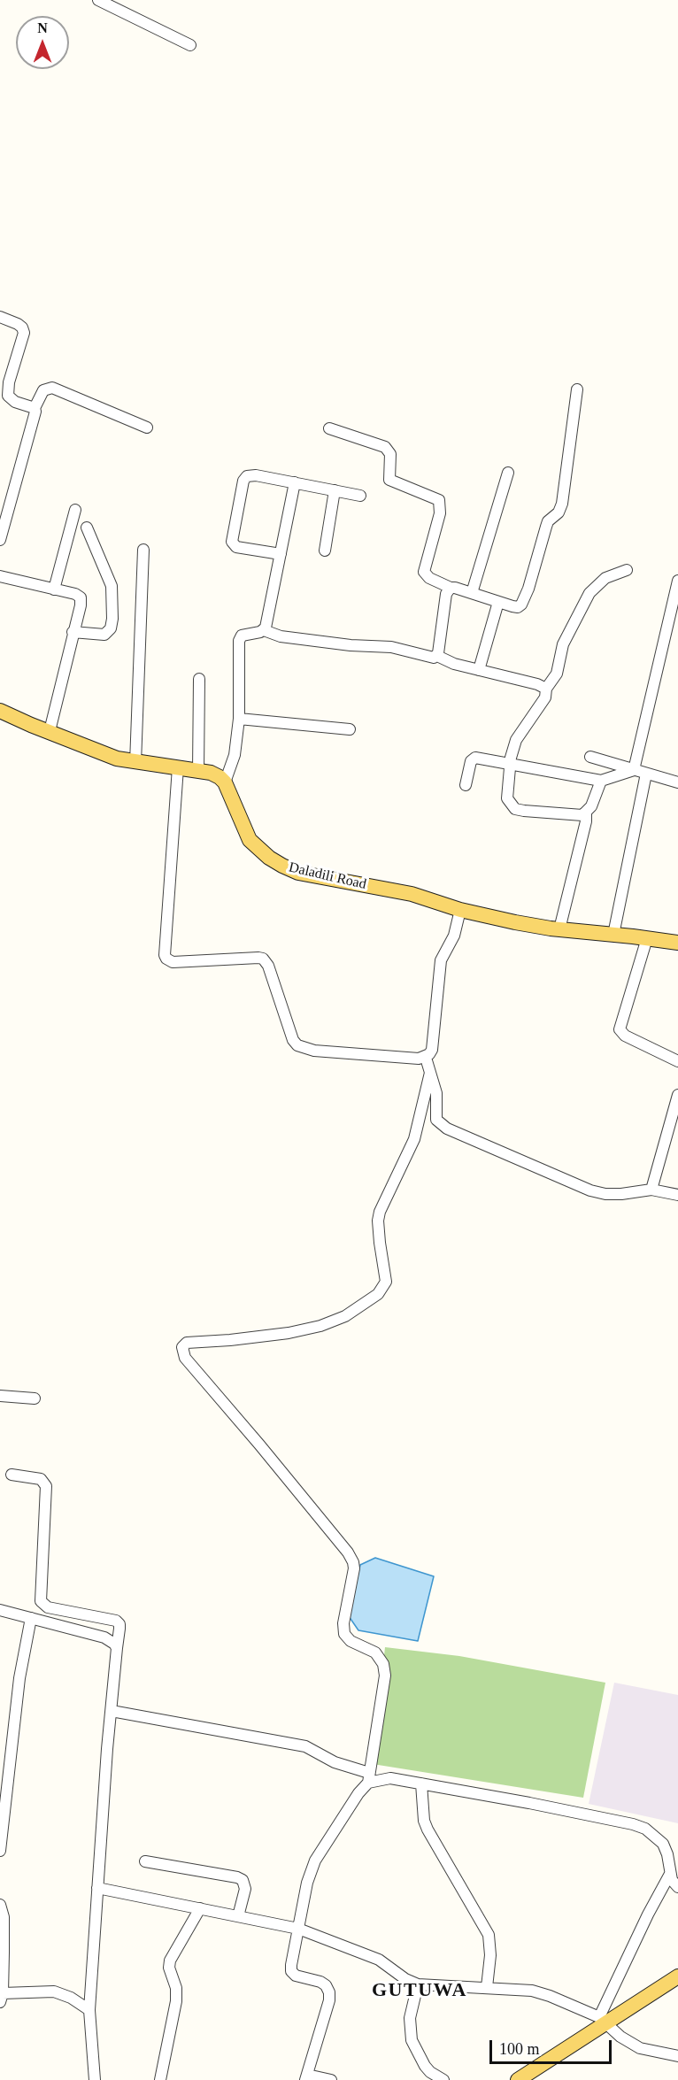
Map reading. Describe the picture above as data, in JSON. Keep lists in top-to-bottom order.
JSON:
{
  "streets": {
    "main road": ["Daladili Road"]
  },
  "districts": ["GUTUWA"],
  "scale_bar": "100 m",
  "north": "top"
}
